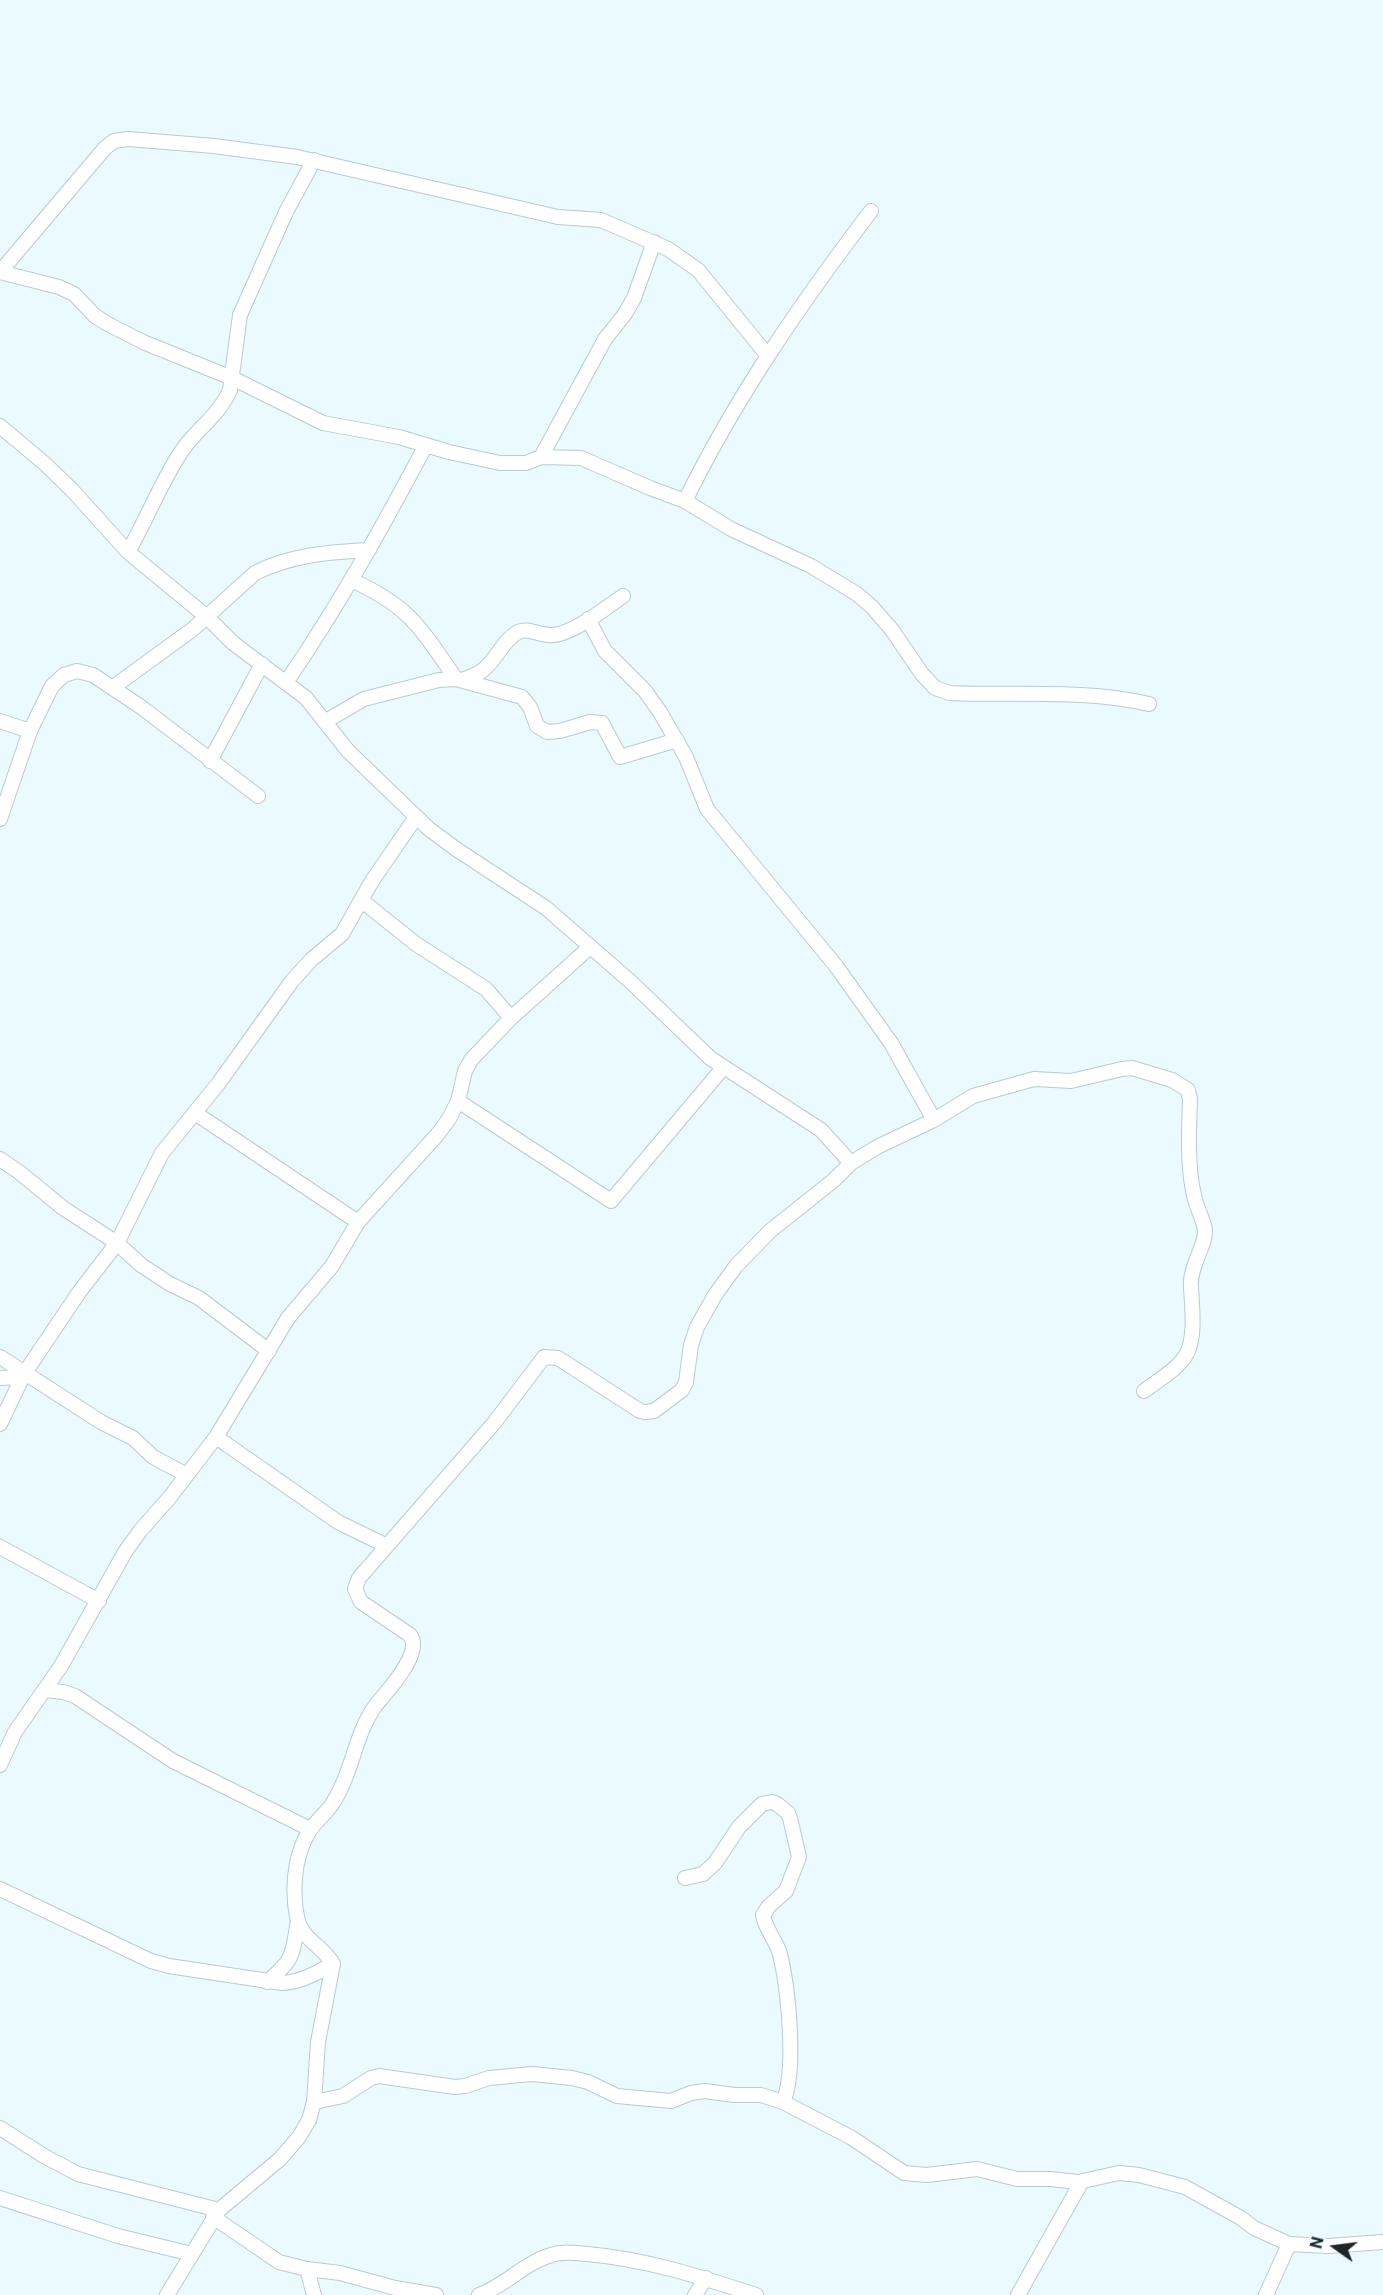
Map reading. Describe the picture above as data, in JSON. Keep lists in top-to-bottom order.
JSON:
{
  "north": "left"
}
